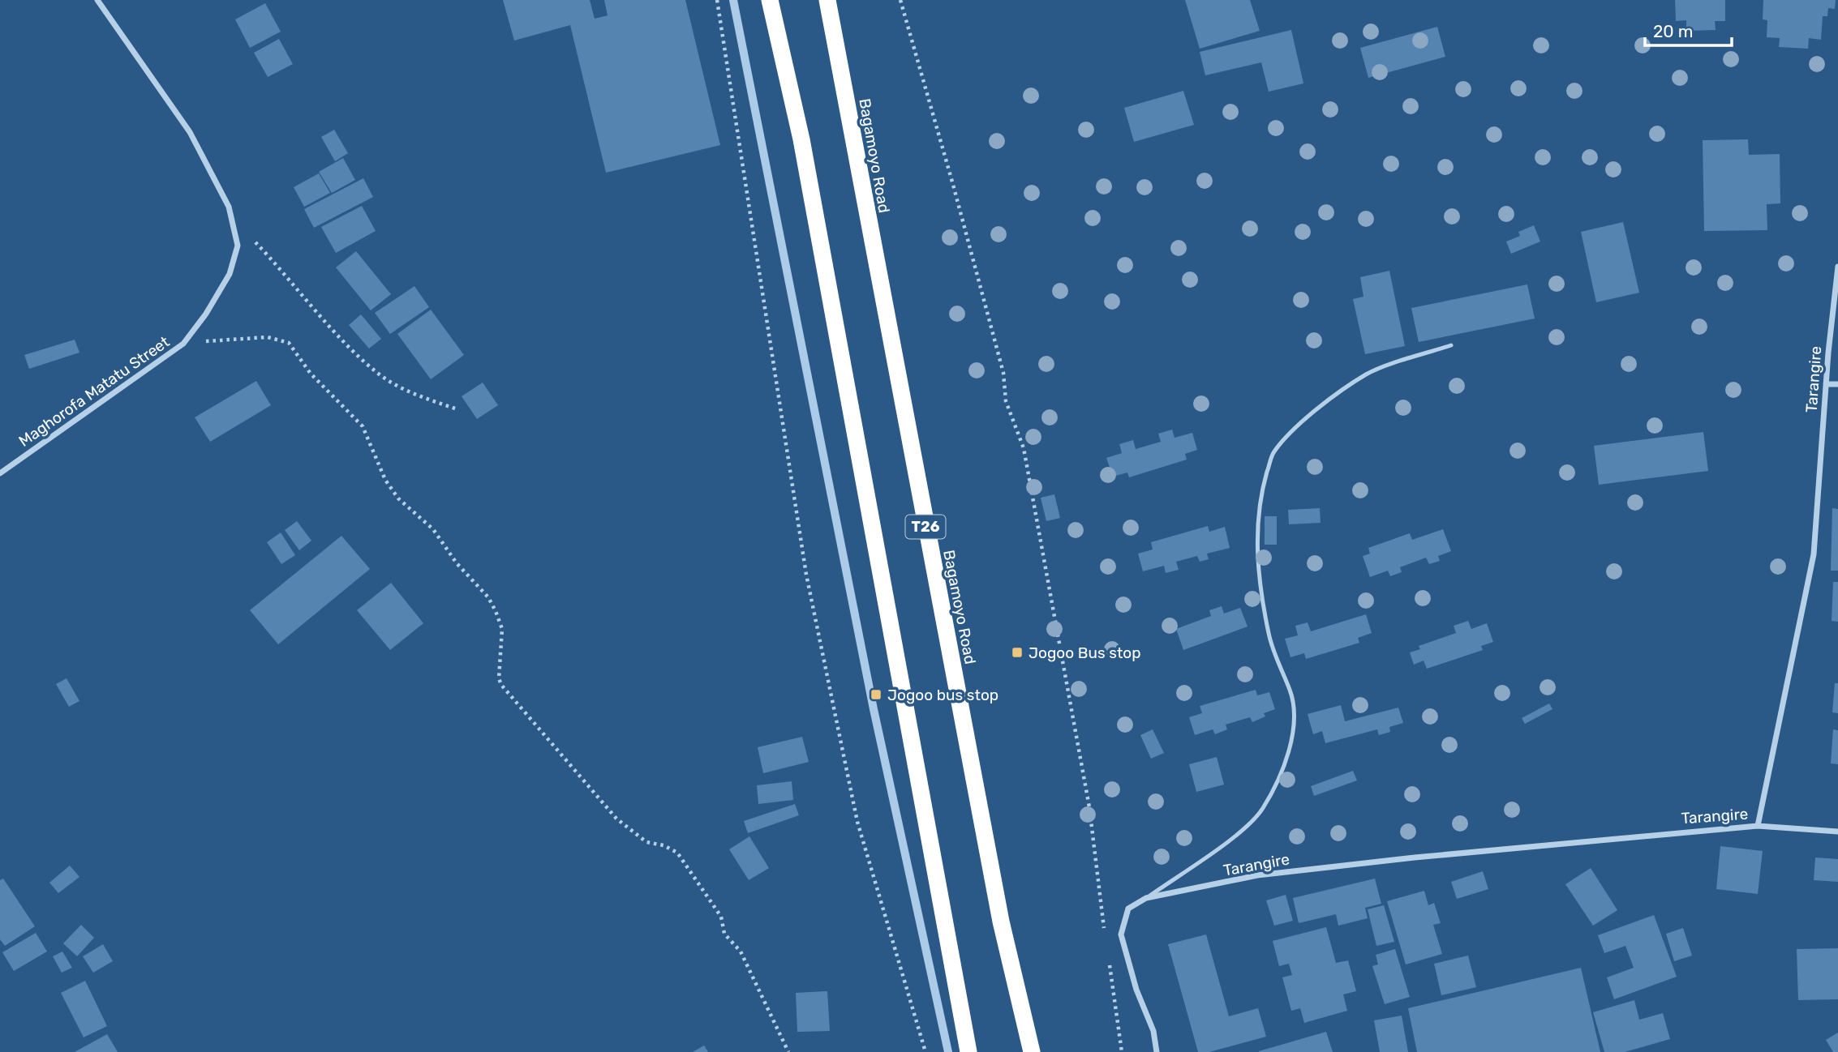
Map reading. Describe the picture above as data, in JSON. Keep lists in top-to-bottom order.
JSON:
{
  "streets": {
    "highway": ["Bagamoyo Road", "T26"],
    "street": ["Tarangire", "Maghorofa Matatu Street"]
  },
  "places": {
    "transit": ["Jogoo Bus stop", "Jogoo bus stop"]
  },
  "scale_bar": "20 m"
}
